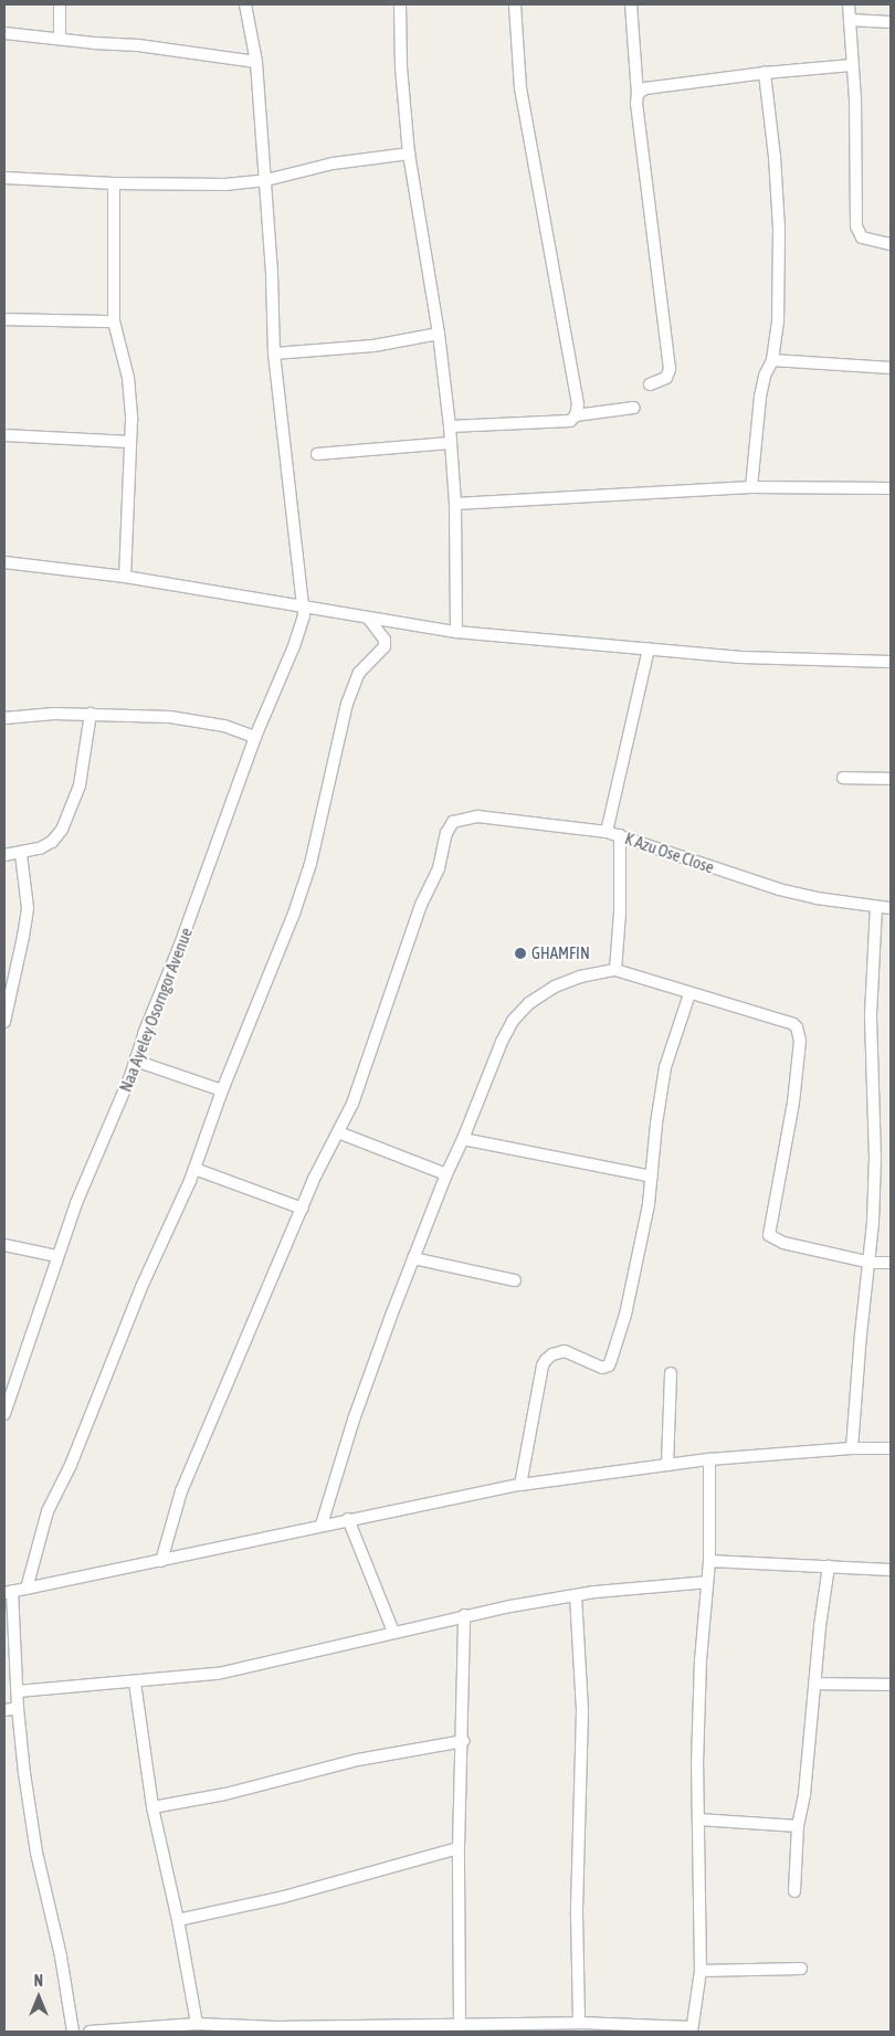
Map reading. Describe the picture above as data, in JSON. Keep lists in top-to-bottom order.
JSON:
{
  "streets": {
    "street": ["K Azu Ose Close", "Naa Ayeley Osorngor Avenue"]
  },
  "places": ["GHAMFIN"],
  "north": "top"
}
